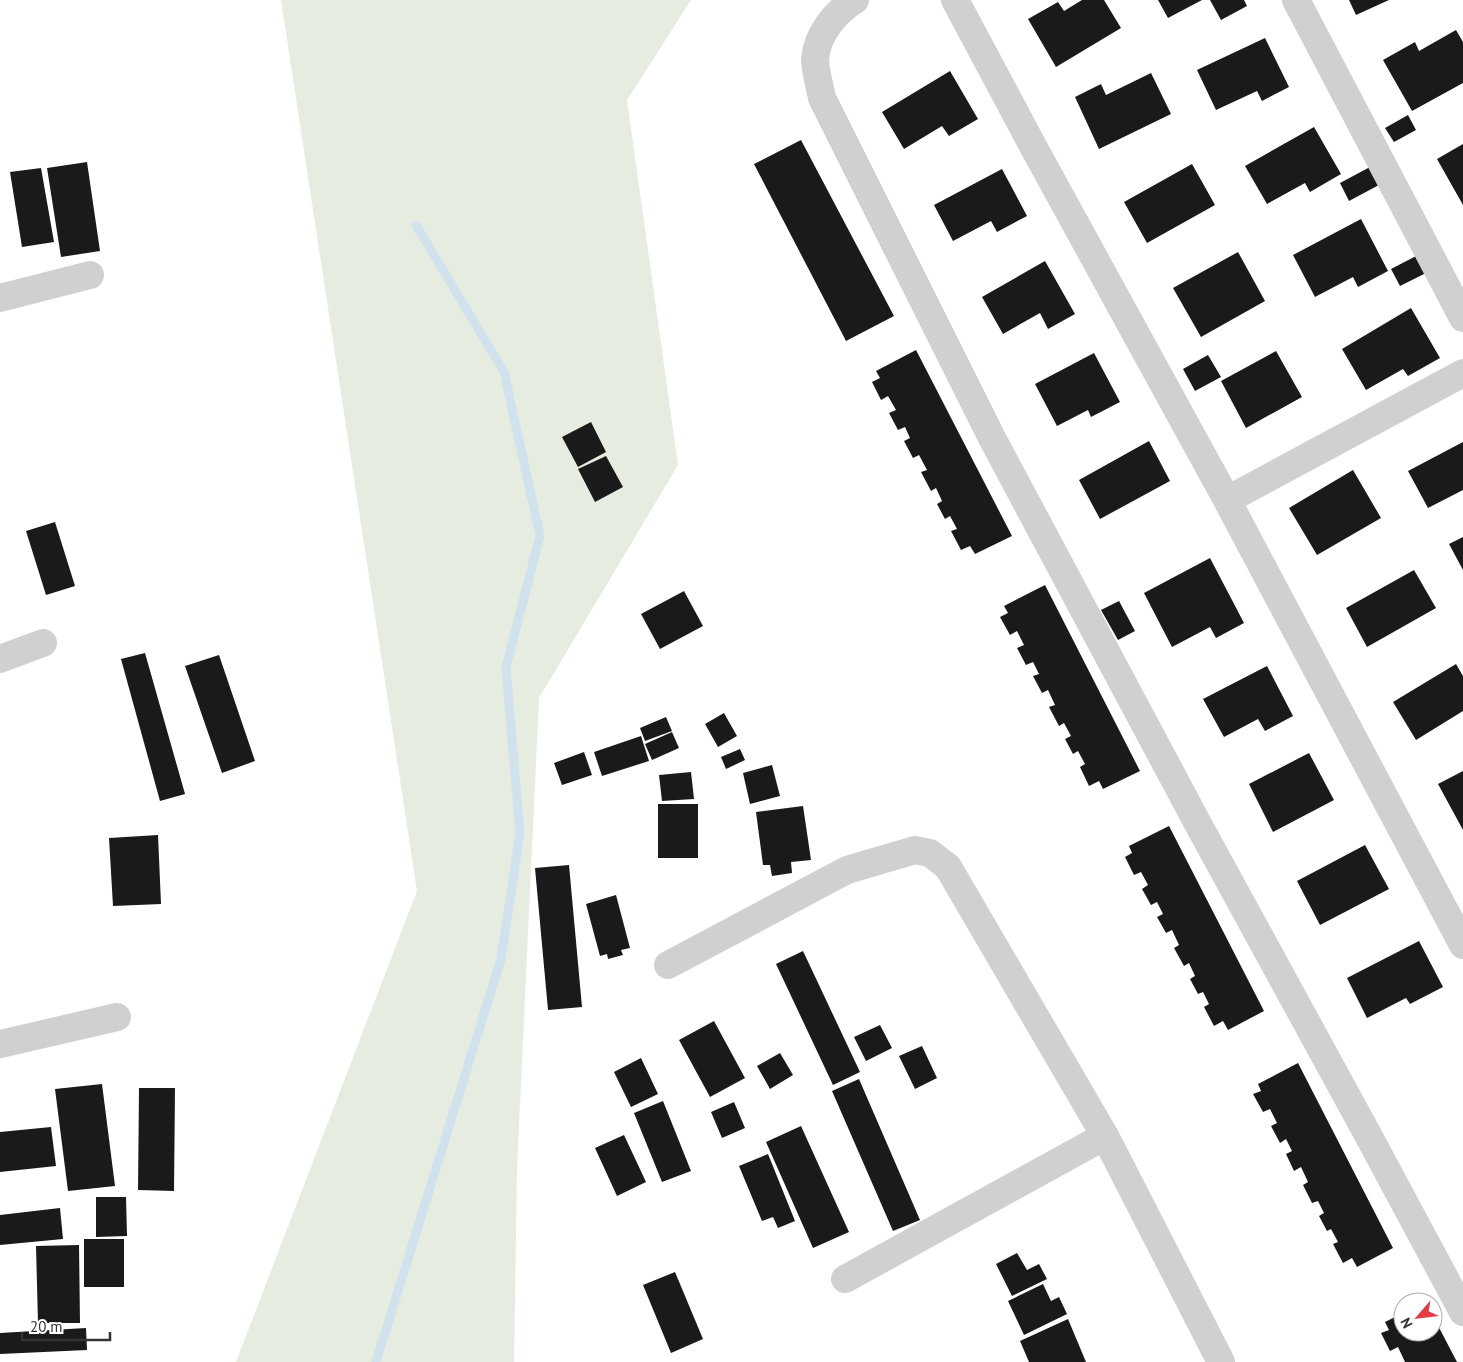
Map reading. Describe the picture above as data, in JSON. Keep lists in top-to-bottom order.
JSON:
{
  "scale_bar": "20 m",
  "north": "bottom left"
}
